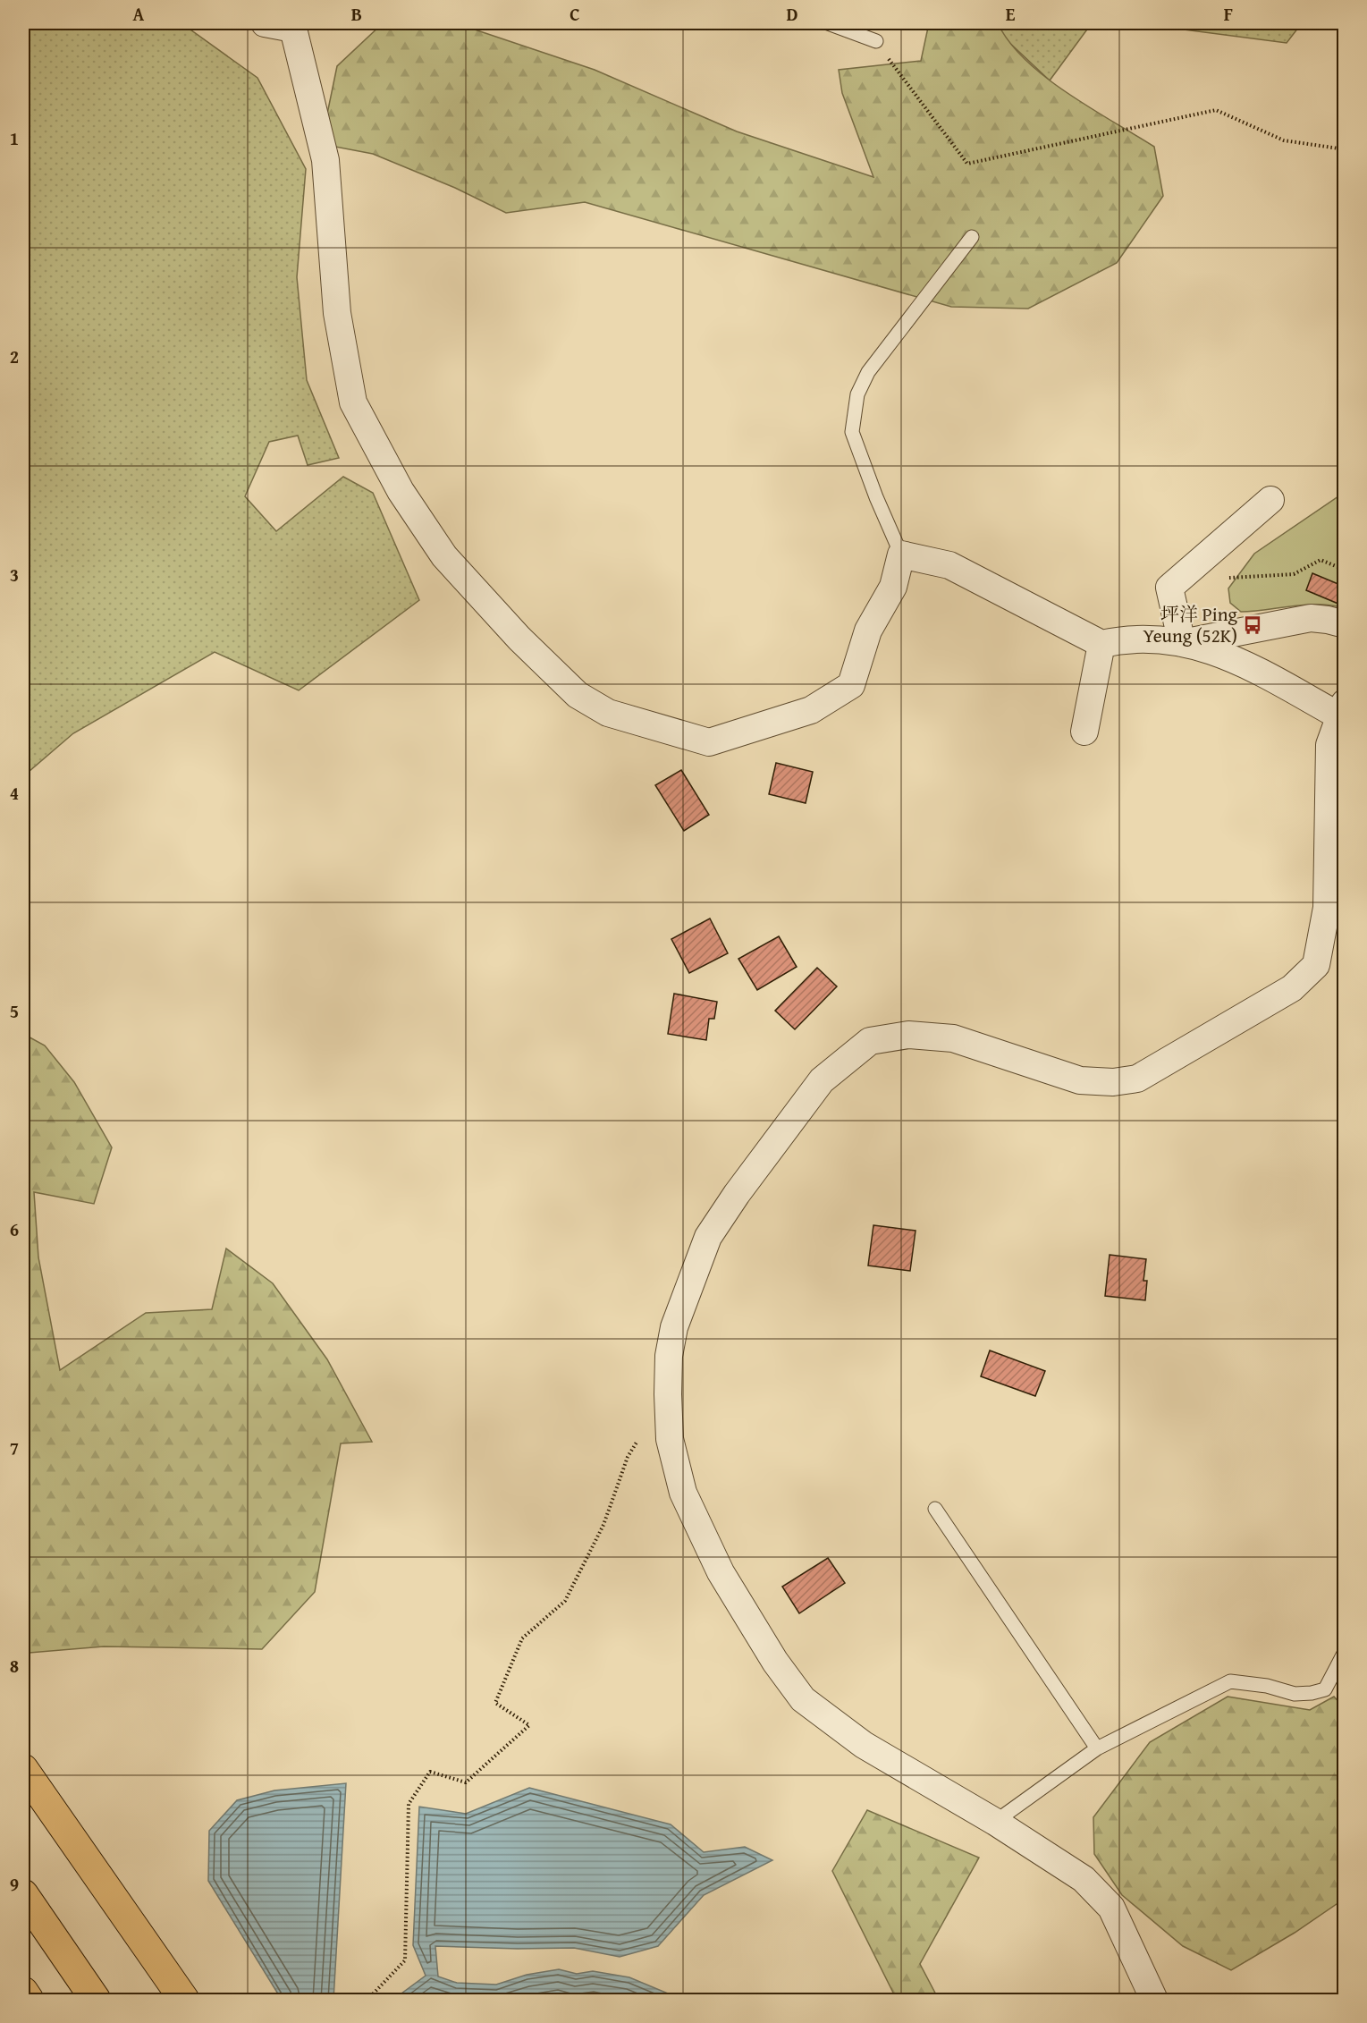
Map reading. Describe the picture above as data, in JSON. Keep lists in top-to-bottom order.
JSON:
{
  "places": {
    "bus stop": ["坪洋 Ping Yeung (52K)"]
  },
  "grid": {
    "columns": [
      "A",
      "B",
      "C",
      "D",
      "E",
      "F"
    ],
    "rows": [
      "1",
      "2",
      "3",
      "4",
      "5",
      "6",
      "7",
      "8",
      "9"
    ]
  }
}
